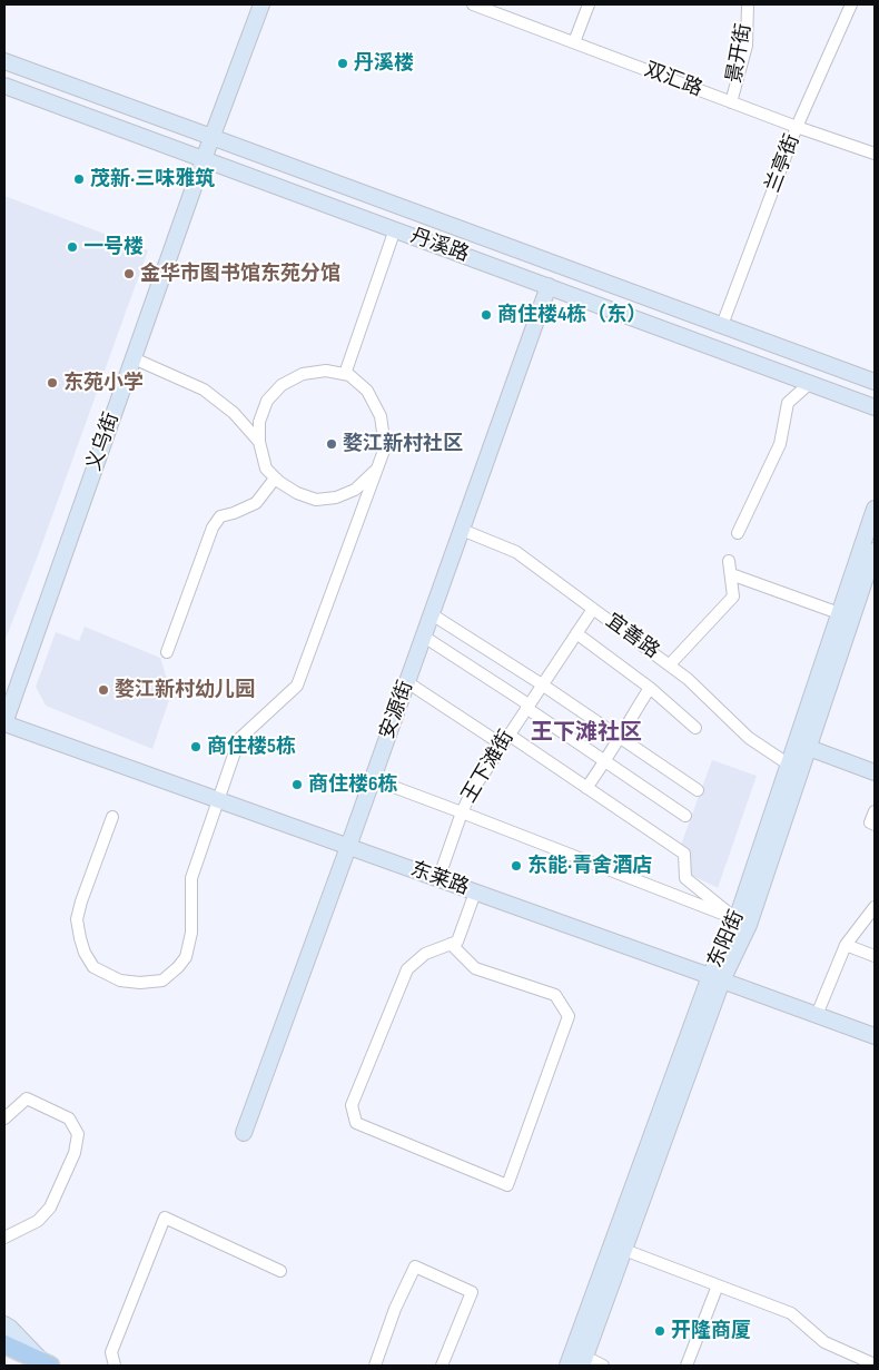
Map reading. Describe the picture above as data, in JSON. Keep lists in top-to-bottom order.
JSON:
{
  "streets": {
    "main road": [
      "丹溪路",
      "义乌街",
      "安源街",
      "东莱路",
      "东阳街"
    ],
    "street": [
      "景开街",
      "双汇路",
      "兰亭街",
      "宜善路",
      "王下滩街"
    ]
  },
  "crossings": [
    ["景开街", "双汇路"],
    ["双汇路", "兰亭街"],
    ["兰亭街", "丹溪路"],
    ["丹溪路", "义乌街"],
    ["丹溪路", "安源街"],
    ["义乌街", "东莱路"],
    ["宜善路", "安源街"],
    ["宜善路", "王下滩街"],
    ["宜善路", "东阳街"],
    ["安源街", "东莱路"],
    ["王下滩街", "东莱路"],
    ["东莱路", "东阳街"]
  ],
  "districts": ["王下滩社区"],
  "places": [
    "丹溪楼",
    "茂新·三味雅筑",
    "一号楼",
    "金华市图书馆东苑分馆",
    "商住楼4栋（东）",
    "东苑小学",
    "婺江新村社区",
    "婺江新村幼儿园",
    "商住楼5栋",
    "商住楼6栋",
    "东能·青舍酒店",
    "开隆商厦"
  ]
}
